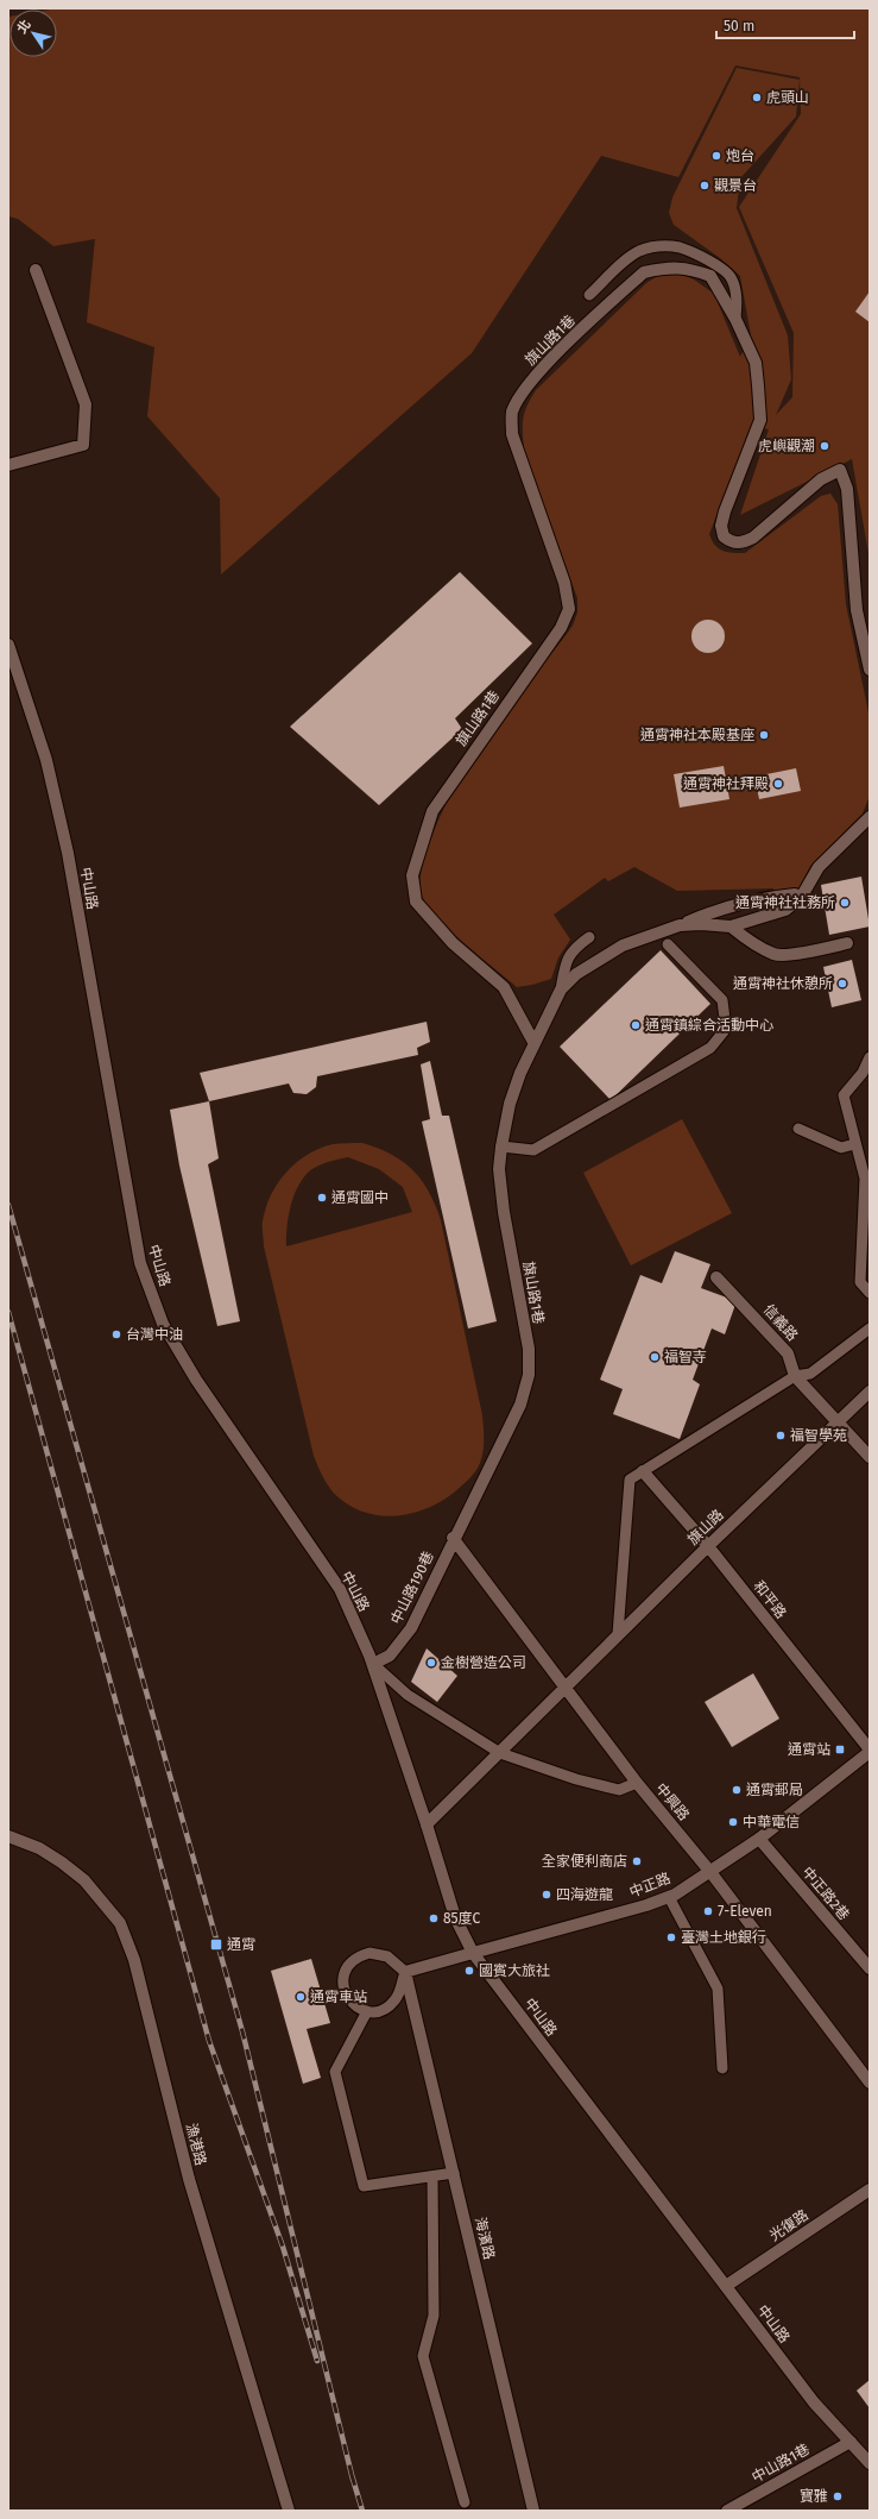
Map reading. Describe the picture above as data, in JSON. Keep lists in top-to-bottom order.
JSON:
{
  "streets": {
    "street": [
      "旗山路1巷",
      "中山路",
      "信義路",
      "旗山路",
      "中山路190巷",
      "和平路",
      "中興路",
      "中正路",
      "中正路2巷",
      "漁港路",
      "光復路",
      "海濱路",
      "中山路1巷"
    ]
  },
  "crossings": [
    ["旗山路1巷", "中山路190巷"],
    ["旗山路1巷", "中興路"],
    ["中山路", "旗山路"],
    ["中山路", "中山路190巷"],
    ["中山路", "中正路"],
    ["中山路", "光復路"],
    ["中山路", "中山路1巷"],
    ["信義路", "旗山路"],
    ["旗山路", "和平路"],
    ["旗山路", "中興路"],
    ["中山路190巷", "中興路"],
    ["和平路", "中正路"],
    ["中興路", "中正路"],
    ["中正路", "中正路2巷"],
    ["中正路", "海濱路"]
  ],
  "places": {
    "other": [
      "虎頭山",
      "炮台",
      "觀景台",
      "虎嶼觀潮",
      "通霄神社本殿基座",
      "通霄神社拜殿",
      "通霄神社社務所",
      "通霄神社休憩所",
      "通霄鎮綜合活動中心",
      "通霄國中",
      "台灣中油",
      "福智寺",
      "福智學苑",
      "金樹營造公司",
      "通霄郵局",
      "中華電信",
      "全家便利商店",
      "四海遊龍",
      "7-Eleven",
      "85度C",
      "臺灣土地銀行",
      "國賓大旅社",
      "通霄車站",
      "寶雅"
    ],
    "transit": ["通霄站", "通霄"]
  },
  "scale_bar": "50 m",
  "north": "top left"
}
